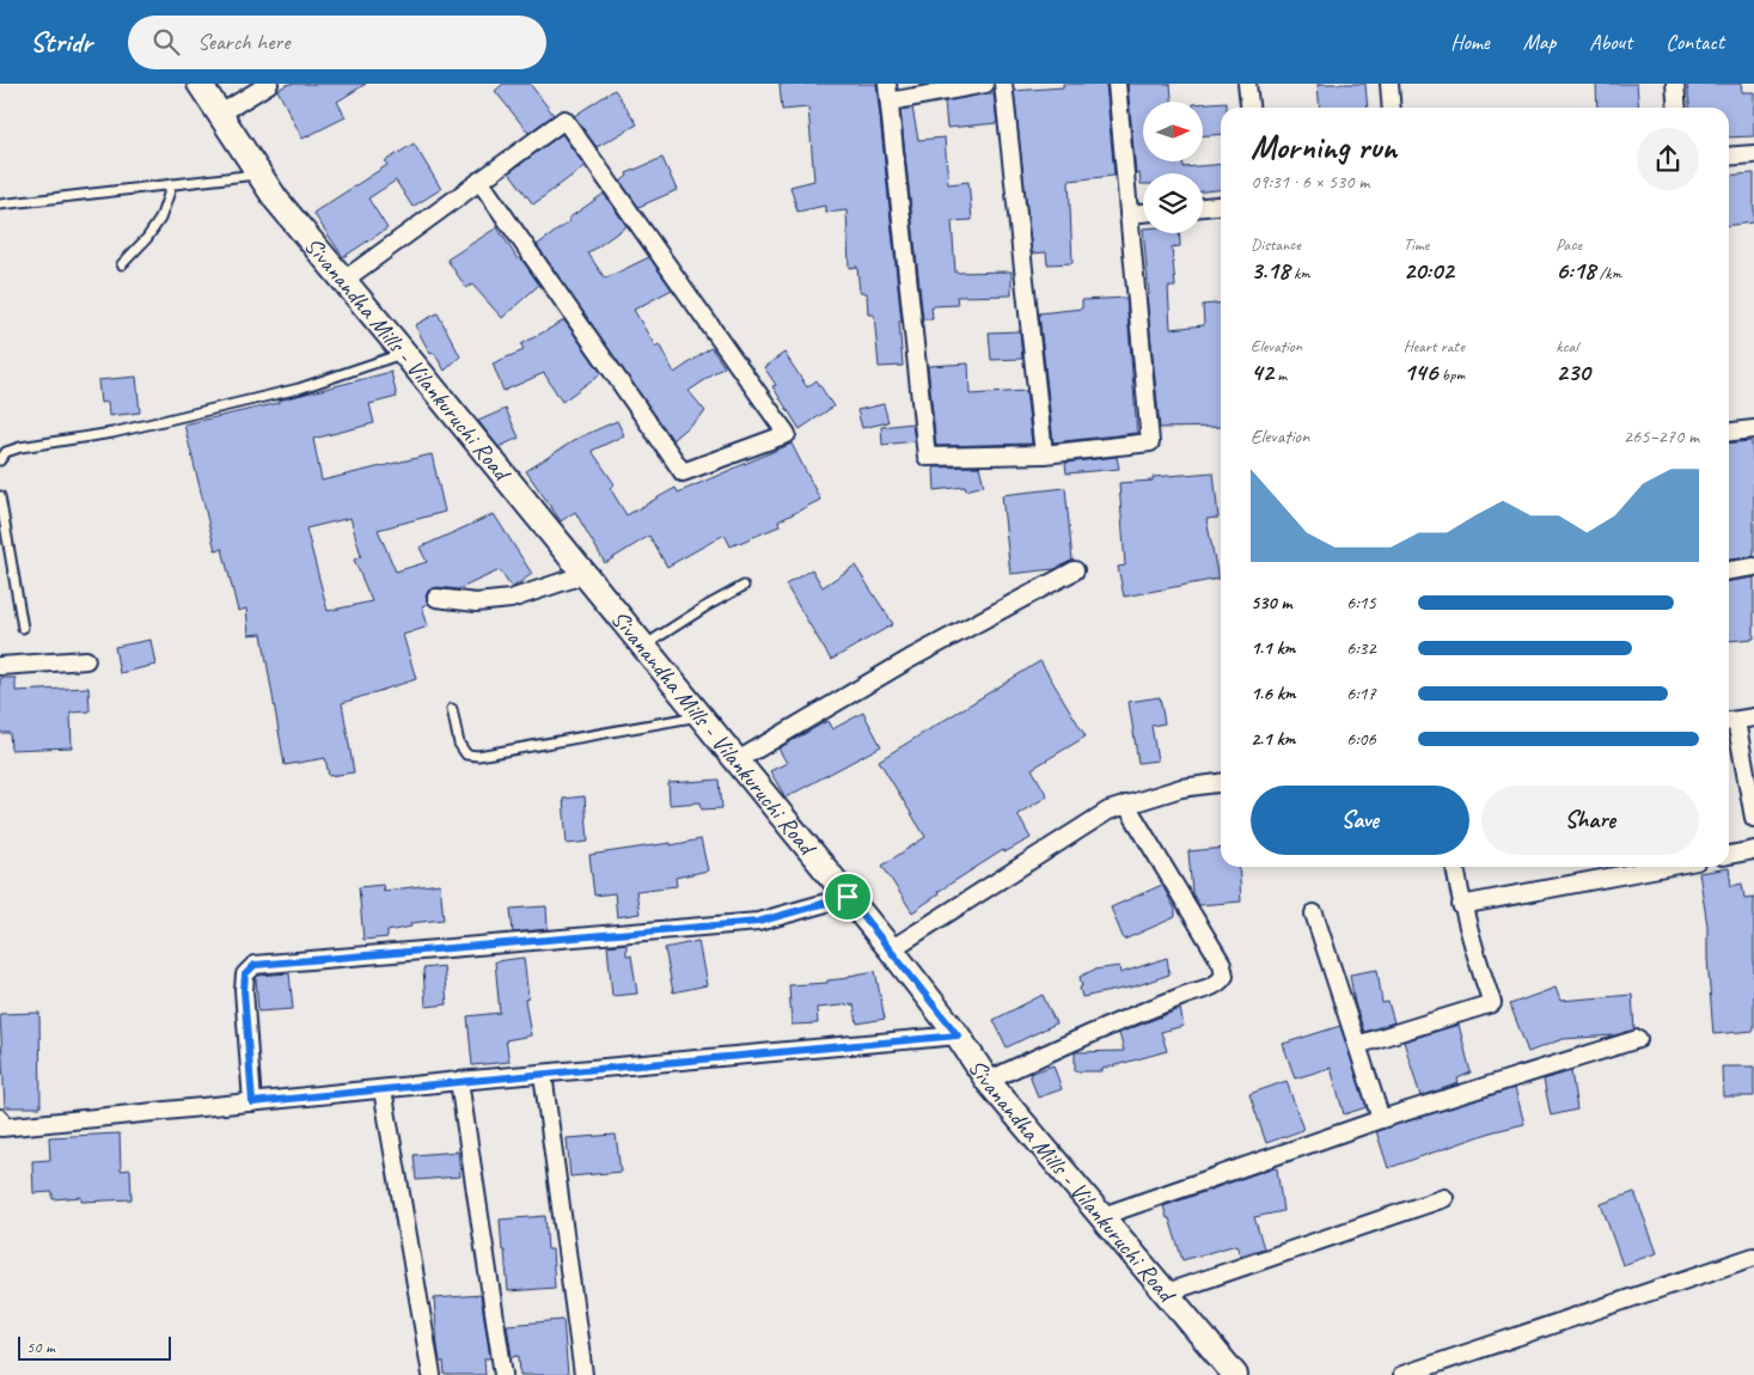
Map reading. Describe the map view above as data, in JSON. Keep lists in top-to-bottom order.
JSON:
{
  "streets": {
    "main road": ["Sivanandha Mills - Vilankuruchi Road"]
  },
  "scale_bar": "50 m",
  "north": "right",
  "page": {
    "header": "Stridr",
    "search": "Search here",
    "nav": [
      "Home",
      "Map",
      "About",
      "Contact"
    ],
    "heading": ["Morning run", "09:31 · 6 × 530 m"],
    "stats": [
      ["Distance", "3.18 km"],
      ["Time", "20:02"],
      ["Pace", "6:18 /km"],
      ["Elevation", "42 m"],
      ["Heart rate", "146 bpm"],
      ["kcal", "230"]
    ],
    "chart": ["Elevation", "265–270 m"],
    "list": [
      {
        "name": "530 m",
        "note": "6:15"
      },
      {
        "name": "1.1 km",
        "note": "6:32"
      },
      {
        "name": "1.6 km",
        "note": "6:17"
      },
      {
        "name": "2.1 km",
        "note": "6:06"
      }
    ],
    "buttons": ["Save", "Share"],
    "scale": "50 m"
  }
}
